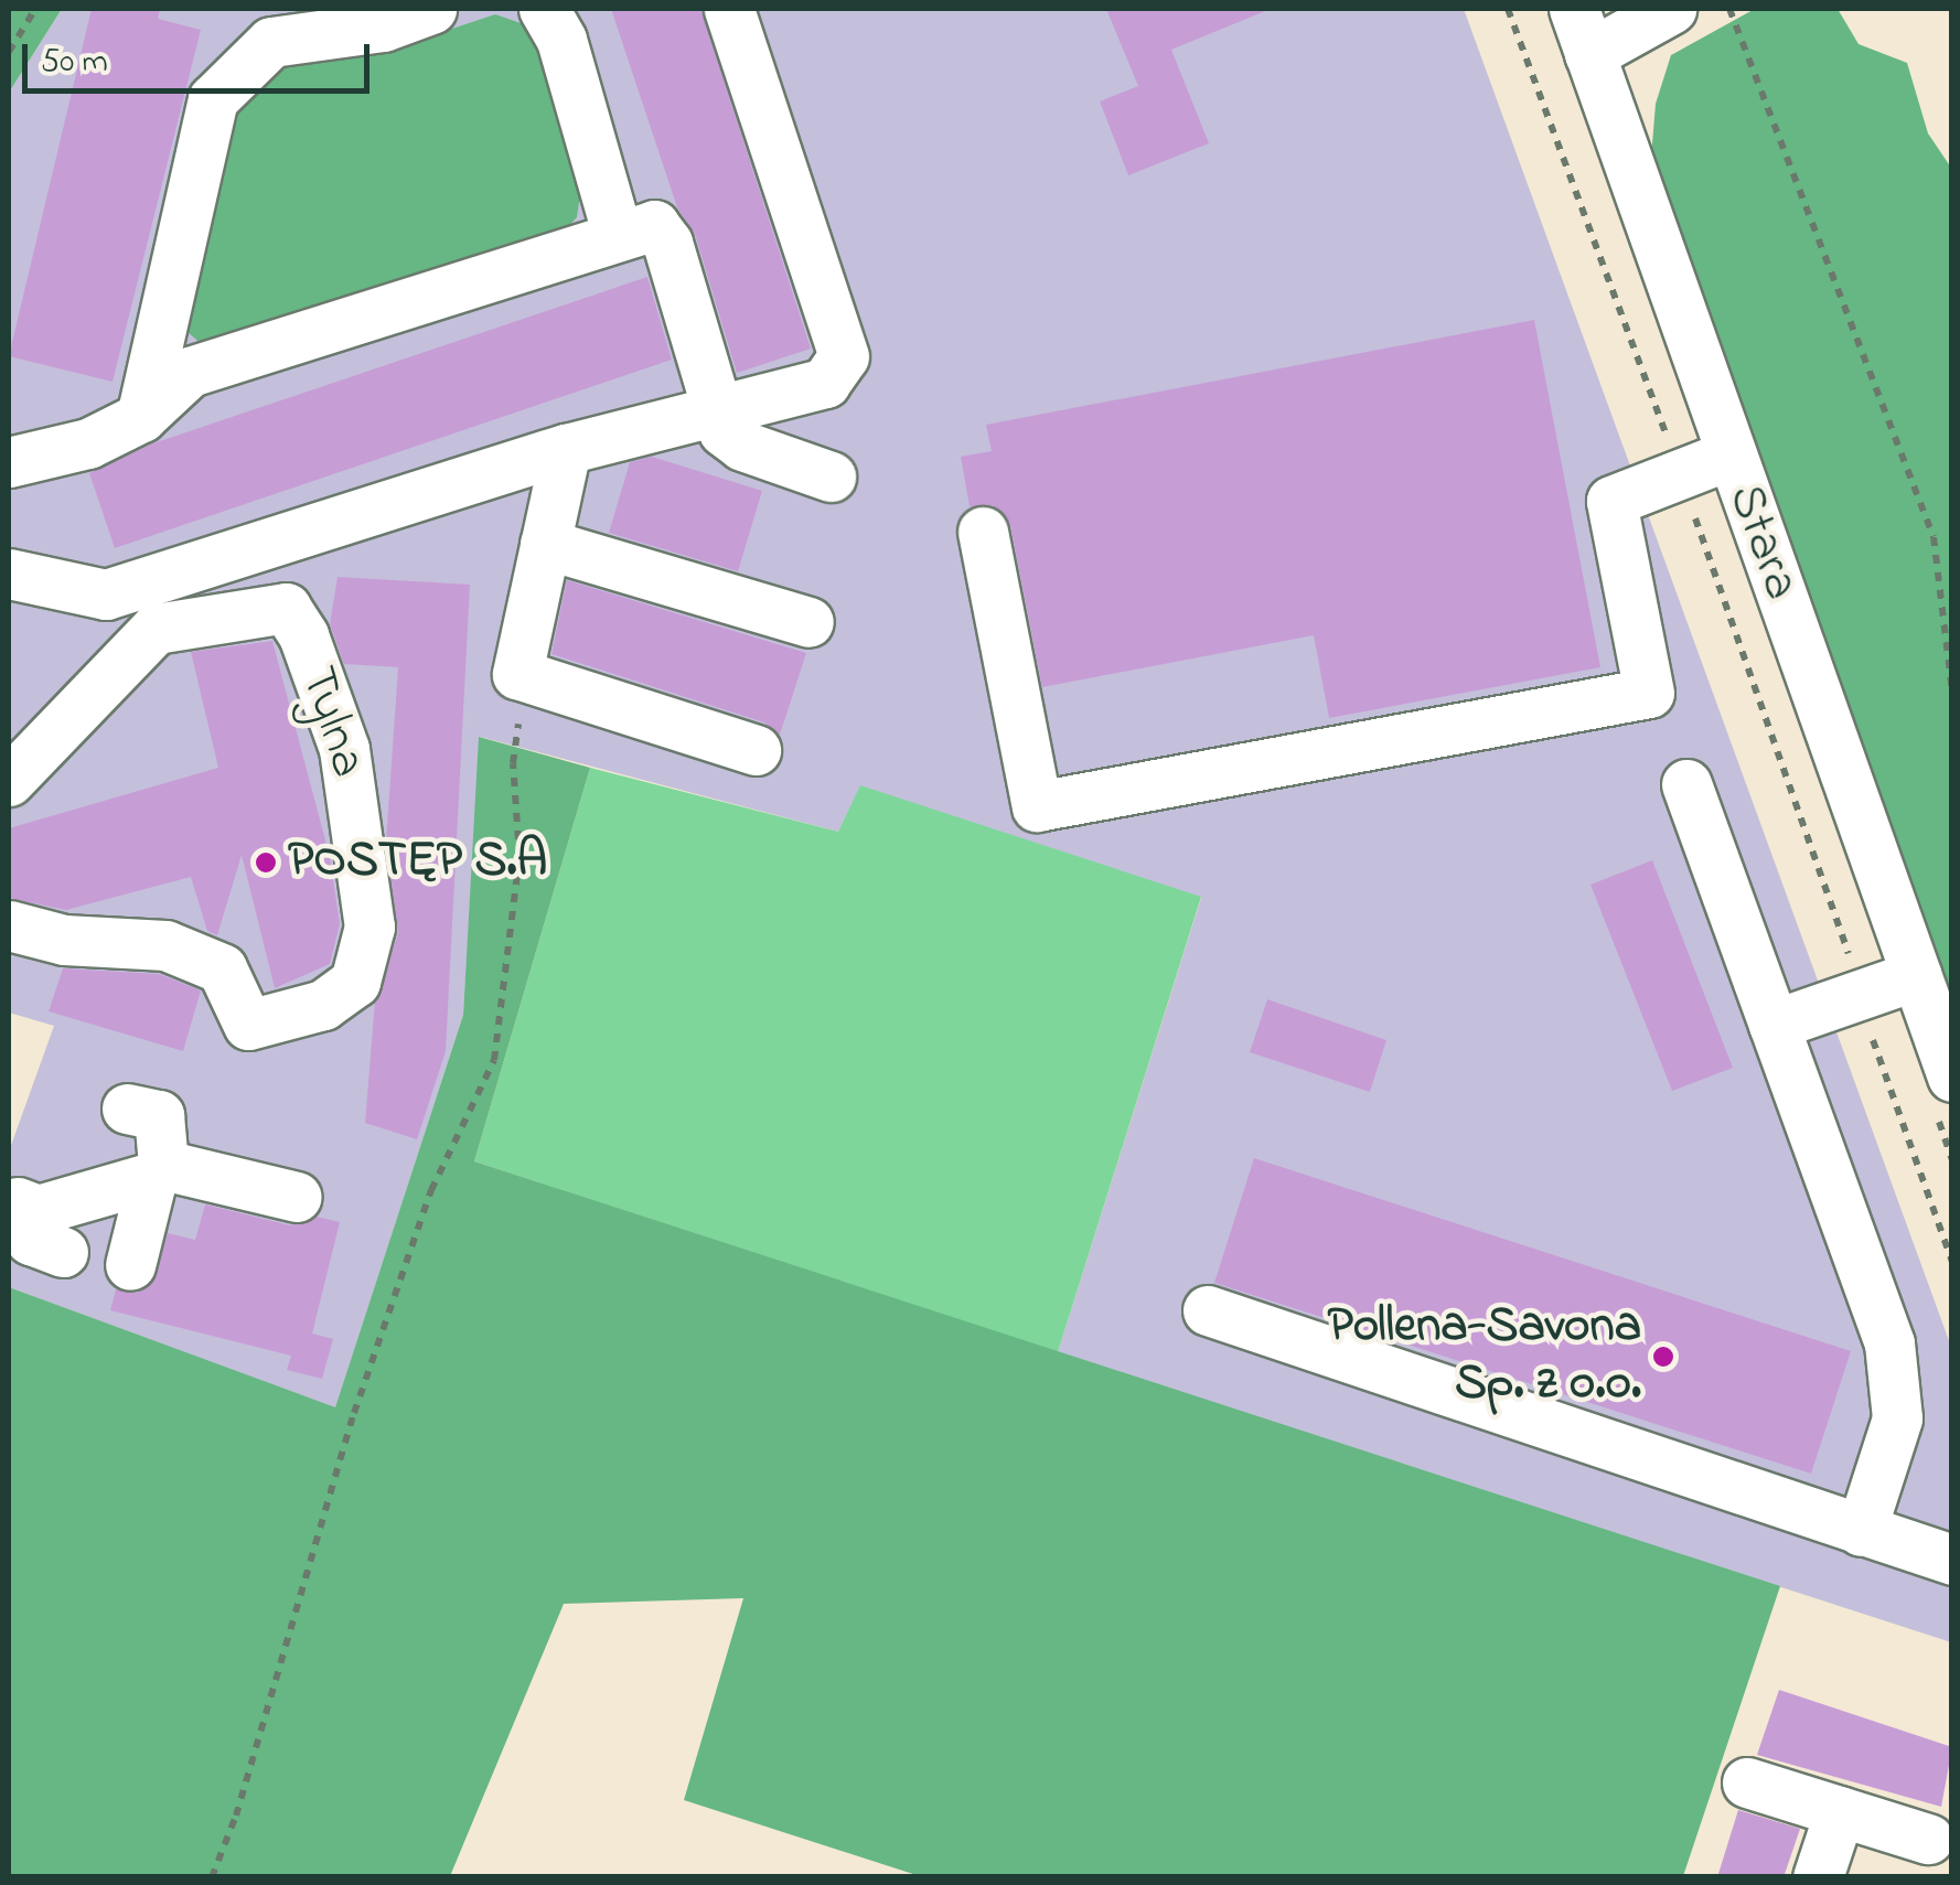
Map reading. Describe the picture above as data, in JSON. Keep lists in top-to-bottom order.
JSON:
{
  "streets": {
    "street": ["Stara", "Tylna"]
  },
  "places": ["POSTĘP S.A", "Pollena-Savona Sp. z o.o."],
  "scale_bar": "50 m"
}
